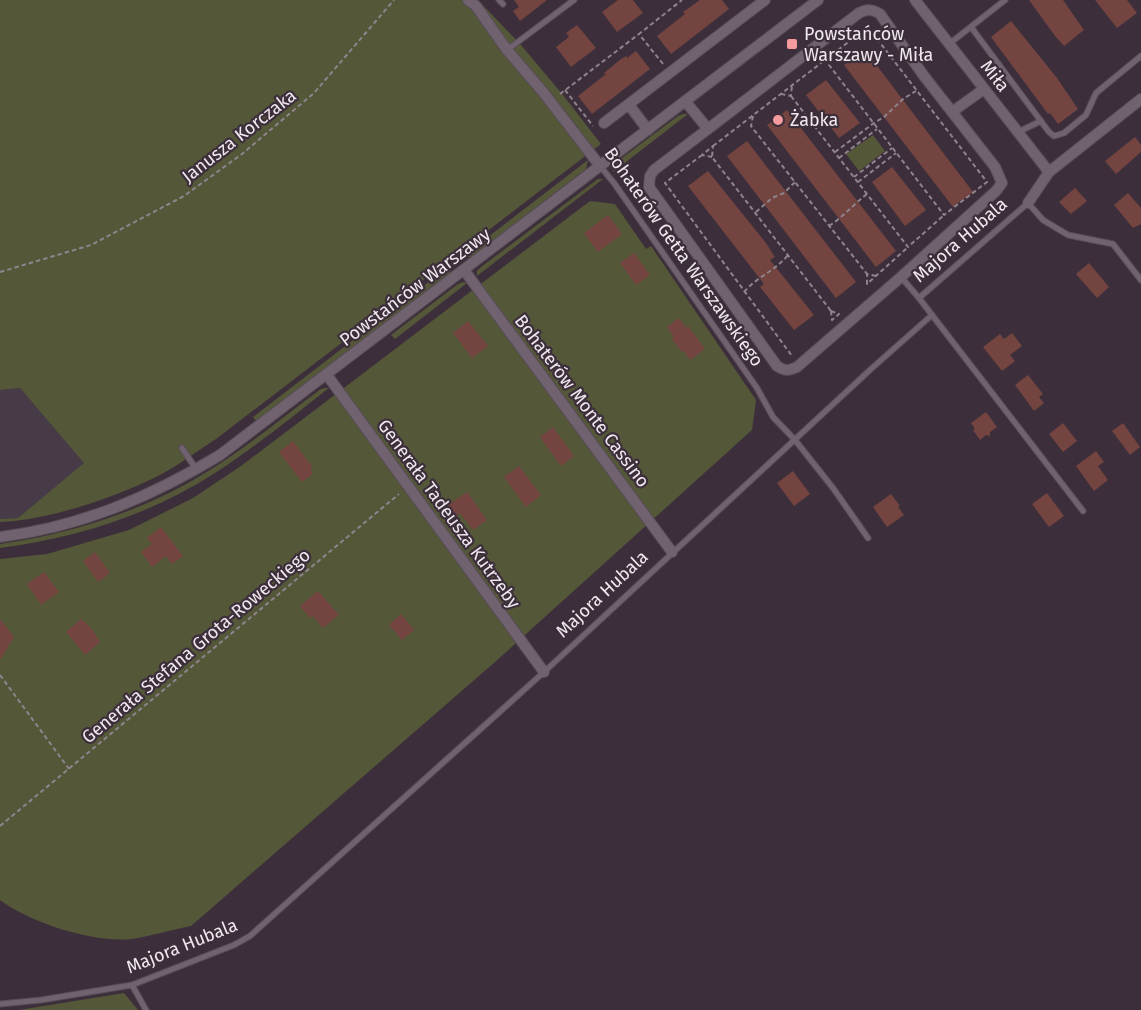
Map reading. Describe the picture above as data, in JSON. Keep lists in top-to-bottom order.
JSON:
{
  "streets": {
    "street": [
      "Miła",
      "Majora Hubala",
      "Bohaterów Getta Warszawskiego",
      "Powstańców Warszawy",
      "Bohaterów Monte Cassino",
      "Generała Tadeusza Kutrzeby"
    ],
    "path": ["Janusza Korczaka", "Generała Stefana Grota-Roweckiego"]
  },
  "crossings": [
    ["Miła", "Majora Hubala"],
    ["Majora Hubala", "Bohaterów Getta Warszawskiego"],
    ["Majora Hubala", "Bohaterów Monte Cassino"],
    ["Majora Hubala", "Generała Tadeusza Kutrzeby"],
    ["Bohaterów Getta Warszawskiego", "Powstańców Warszawy"],
    ["Powstańców Warszawy", "Bohaterów Monte Cassino"],
    ["Powstańców Warszawy", "Generała Tadeusza Kutrzeby"],
    ["Generała Tadeusza Kutrzeby", "Generała Stefana Grota-Roweckiego"]
  ],
  "places": {
    "transit": ["Powstańców Warszawy - Miła"],
    "other": ["Żabka"]
  }
}
